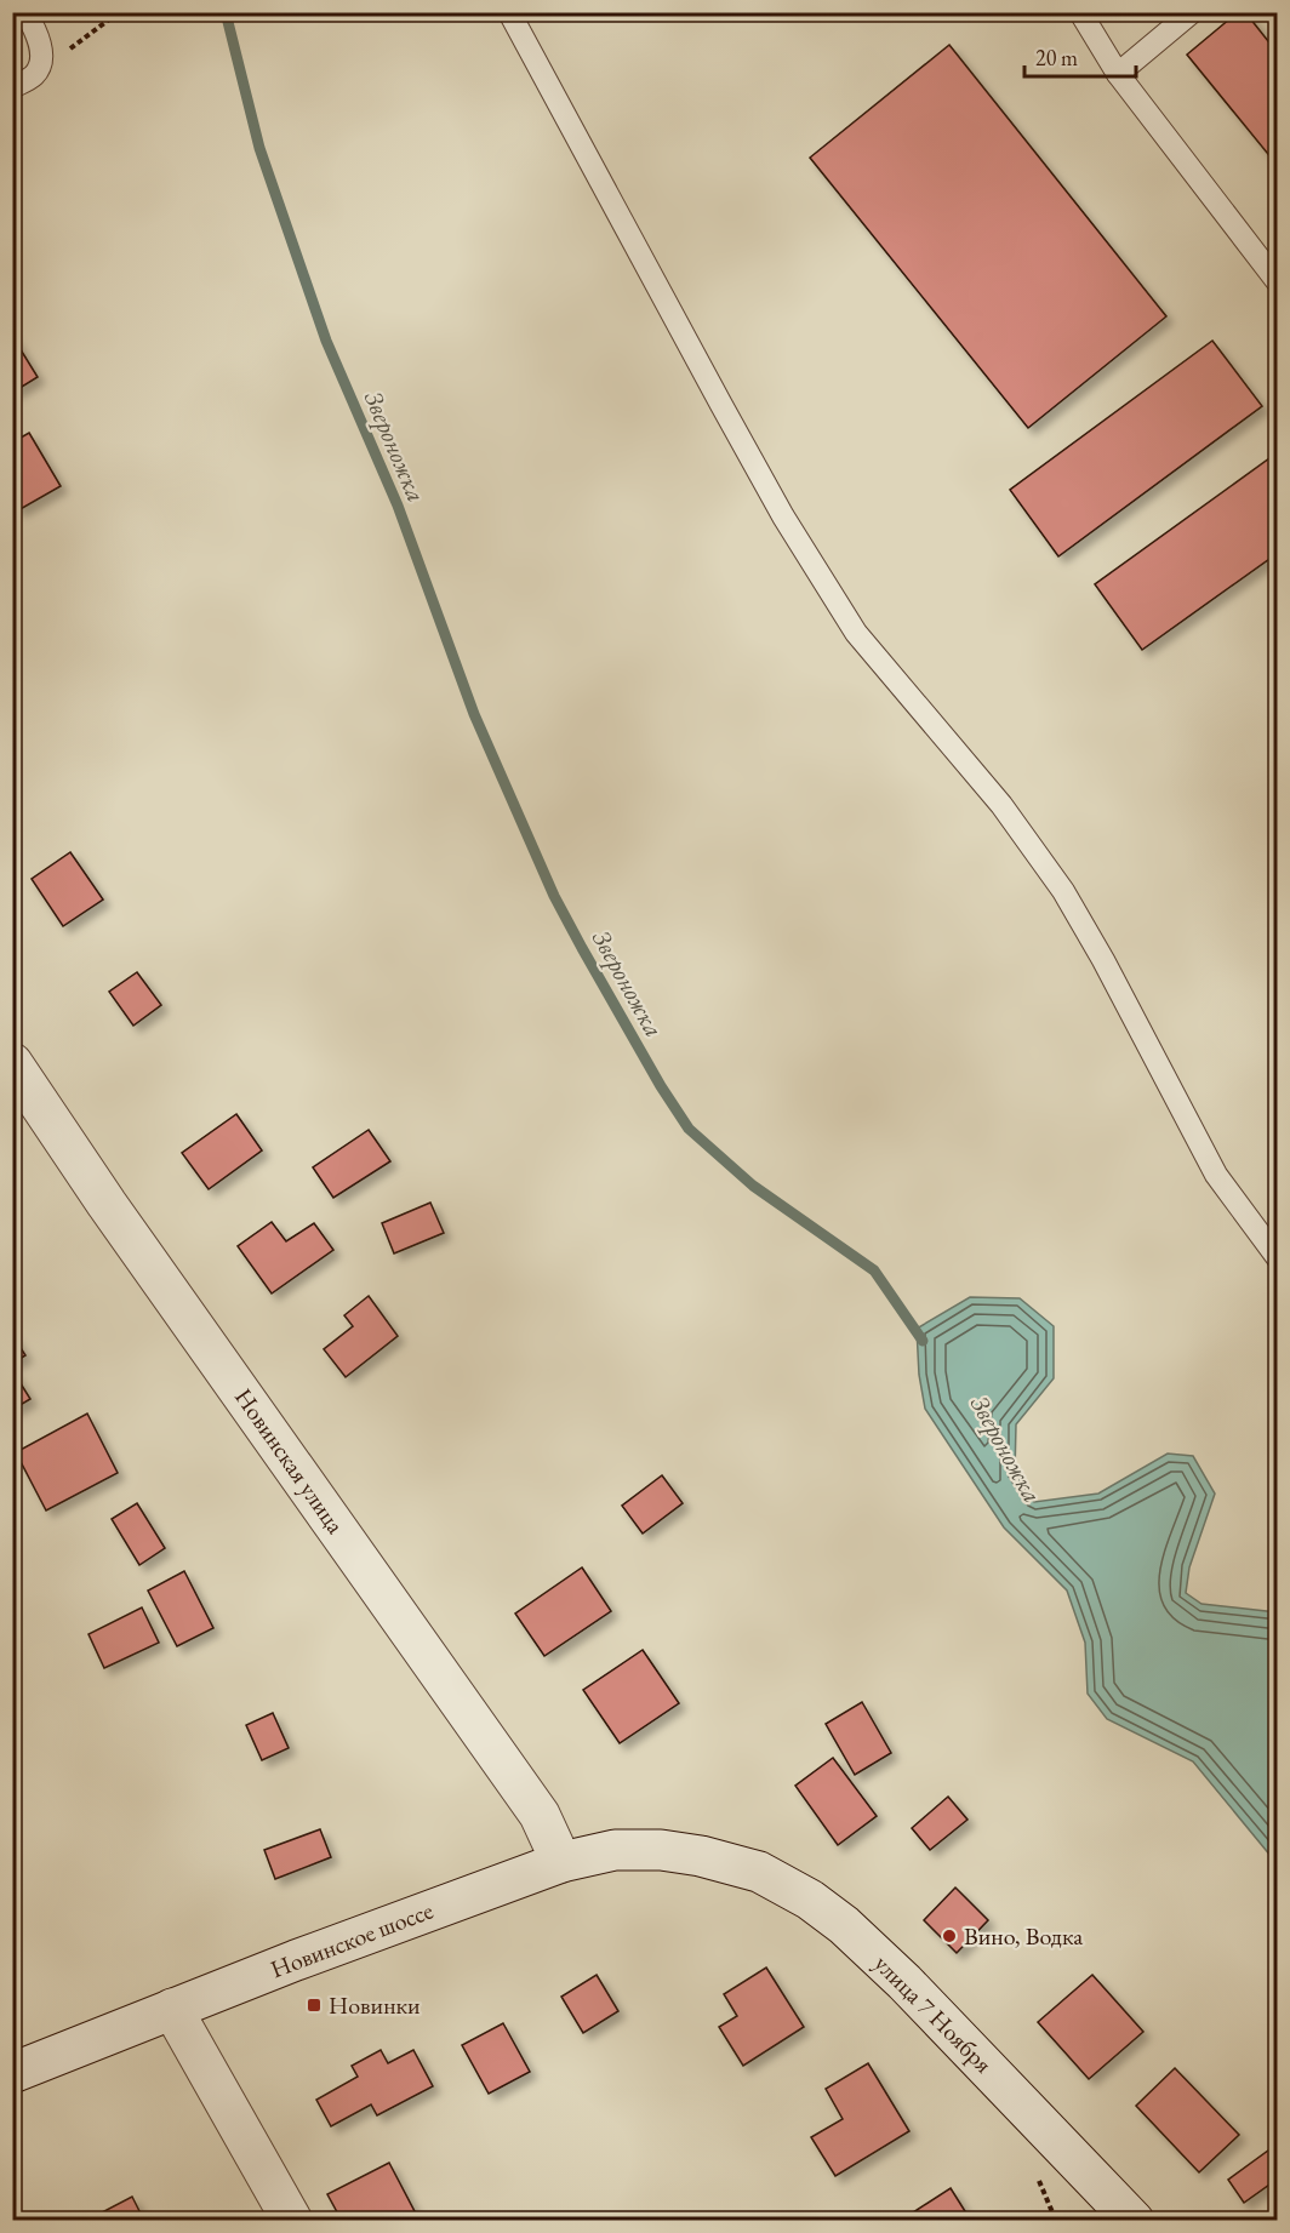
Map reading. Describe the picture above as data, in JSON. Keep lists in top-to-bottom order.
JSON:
{
  "streets": {
    "main road": ["Новинская улица", "Новинское шоссе", "улица 7 Ноября"]
  },
  "crossings": [
    ["Новинская улица", "Новинское шоссе"],
    ["Новинское шоссе", "улица 7 Ноября"]
  ],
  "water": ["Звероножка"],
  "places": {
    "other": ["Вино, Водка"],
    "transit": ["Новинки"]
  },
  "scale_bar": "20 m"
}
